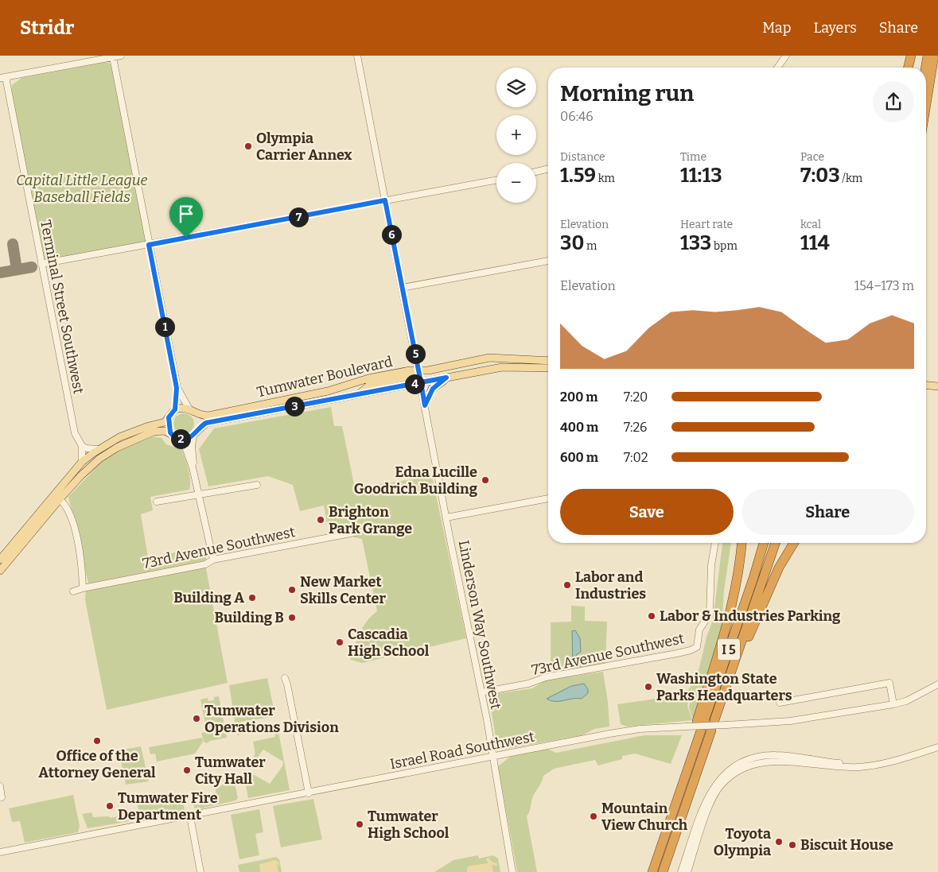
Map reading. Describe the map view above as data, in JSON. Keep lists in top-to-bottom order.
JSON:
{
  "streets": {
    "highway": ["I 5"],
    "main road": ["Tumwater Boulevard"],
    "street": [
      "Terminal Street Southwest",
      "73rd Avenue Southwest",
      "Linderson Way Southwest",
      "Israel Road Southwest"
    ]
  },
  "crossings": [
    ["Tumwater Boulevard", "Linderson Way Southwest"],
    ["73rd Avenue Southwest", "Linderson Way Southwest"],
    ["Linderson Way Southwest", "Israel Road Southwest"]
  ],
  "parks": ["Capital Little League Baseball Fields"],
  "places": [
    "Olympia Carrier Annex",
    "Edna Lucille Goodrich Building",
    "Brighton Park Grange",
    "Labor and Industries",
    "New Market Skills Center",
    "Building A",
    "Labor & Industries Parking",
    "Building B",
    "Cascadia High School",
    "Washington State Parks Headquarters",
    "Tumwater Operations Division",
    "Office of the Attorney General",
    "Tumwater City Hall",
    "Tumwater Fire Department",
    "Mountain View Church",
    "Tumwater High School",
    "Toyota Olympia",
    "Biscuit House"
  ],
  "page": {
    "header": "Stridr",
    "nav": ["Map", "Layers", "Share"],
    "map_buttons": ["+", "−"],
    "heading": ["Morning run", "06:46"],
    "stats": [
      ["Distance", "1.59 km"],
      ["Time", "11:13"],
      ["Pace", "7:03 /km"],
      ["Elevation", "30 m"],
      ["Heart rate", "133 bpm"],
      ["kcal", "114"]
    ],
    "pins": [
      "7",
      "6",
      "1",
      "5",
      "4",
      "3",
      "2"
    ],
    "chart": ["Elevation", "154–173 m"],
    "list": [
      {
        "name": "200 m",
        "note": "7:20"
      },
      {
        "name": "400 m",
        "note": "7:26"
      },
      {
        "name": "600 m",
        "note": "7:02"
      }
    ],
    "buttons": ["Save", "Share"]
  }
}
